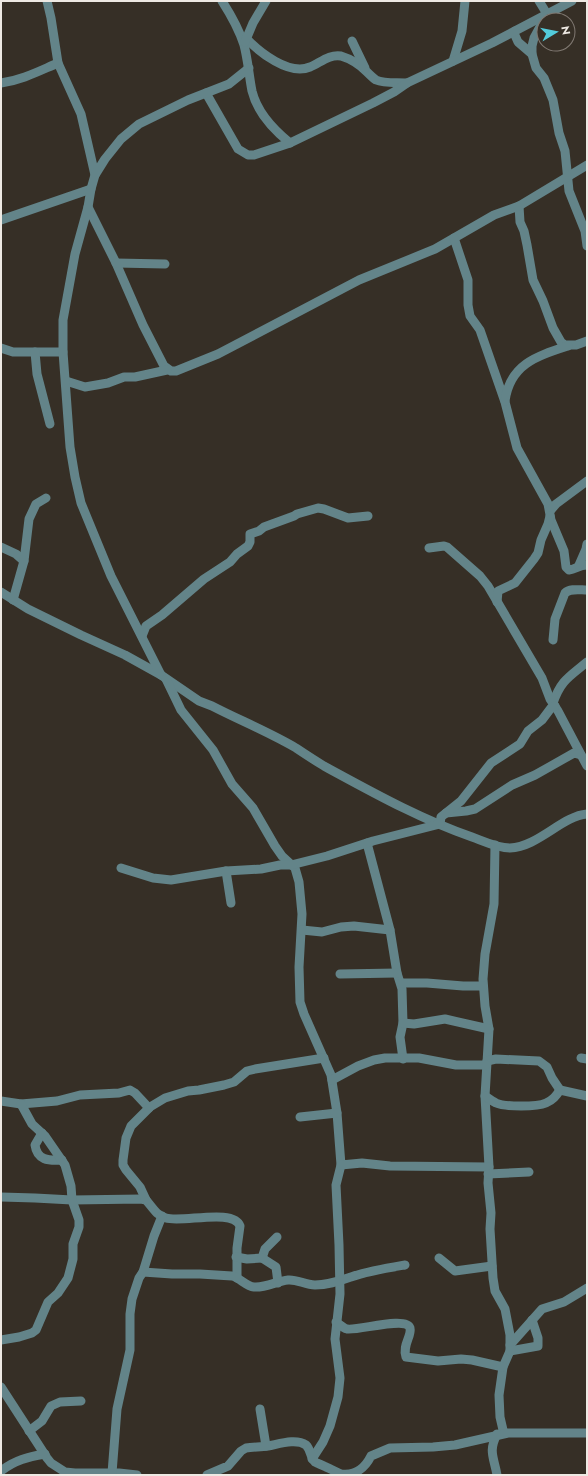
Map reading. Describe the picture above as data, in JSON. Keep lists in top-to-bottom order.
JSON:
{
  "north": "right"
}
